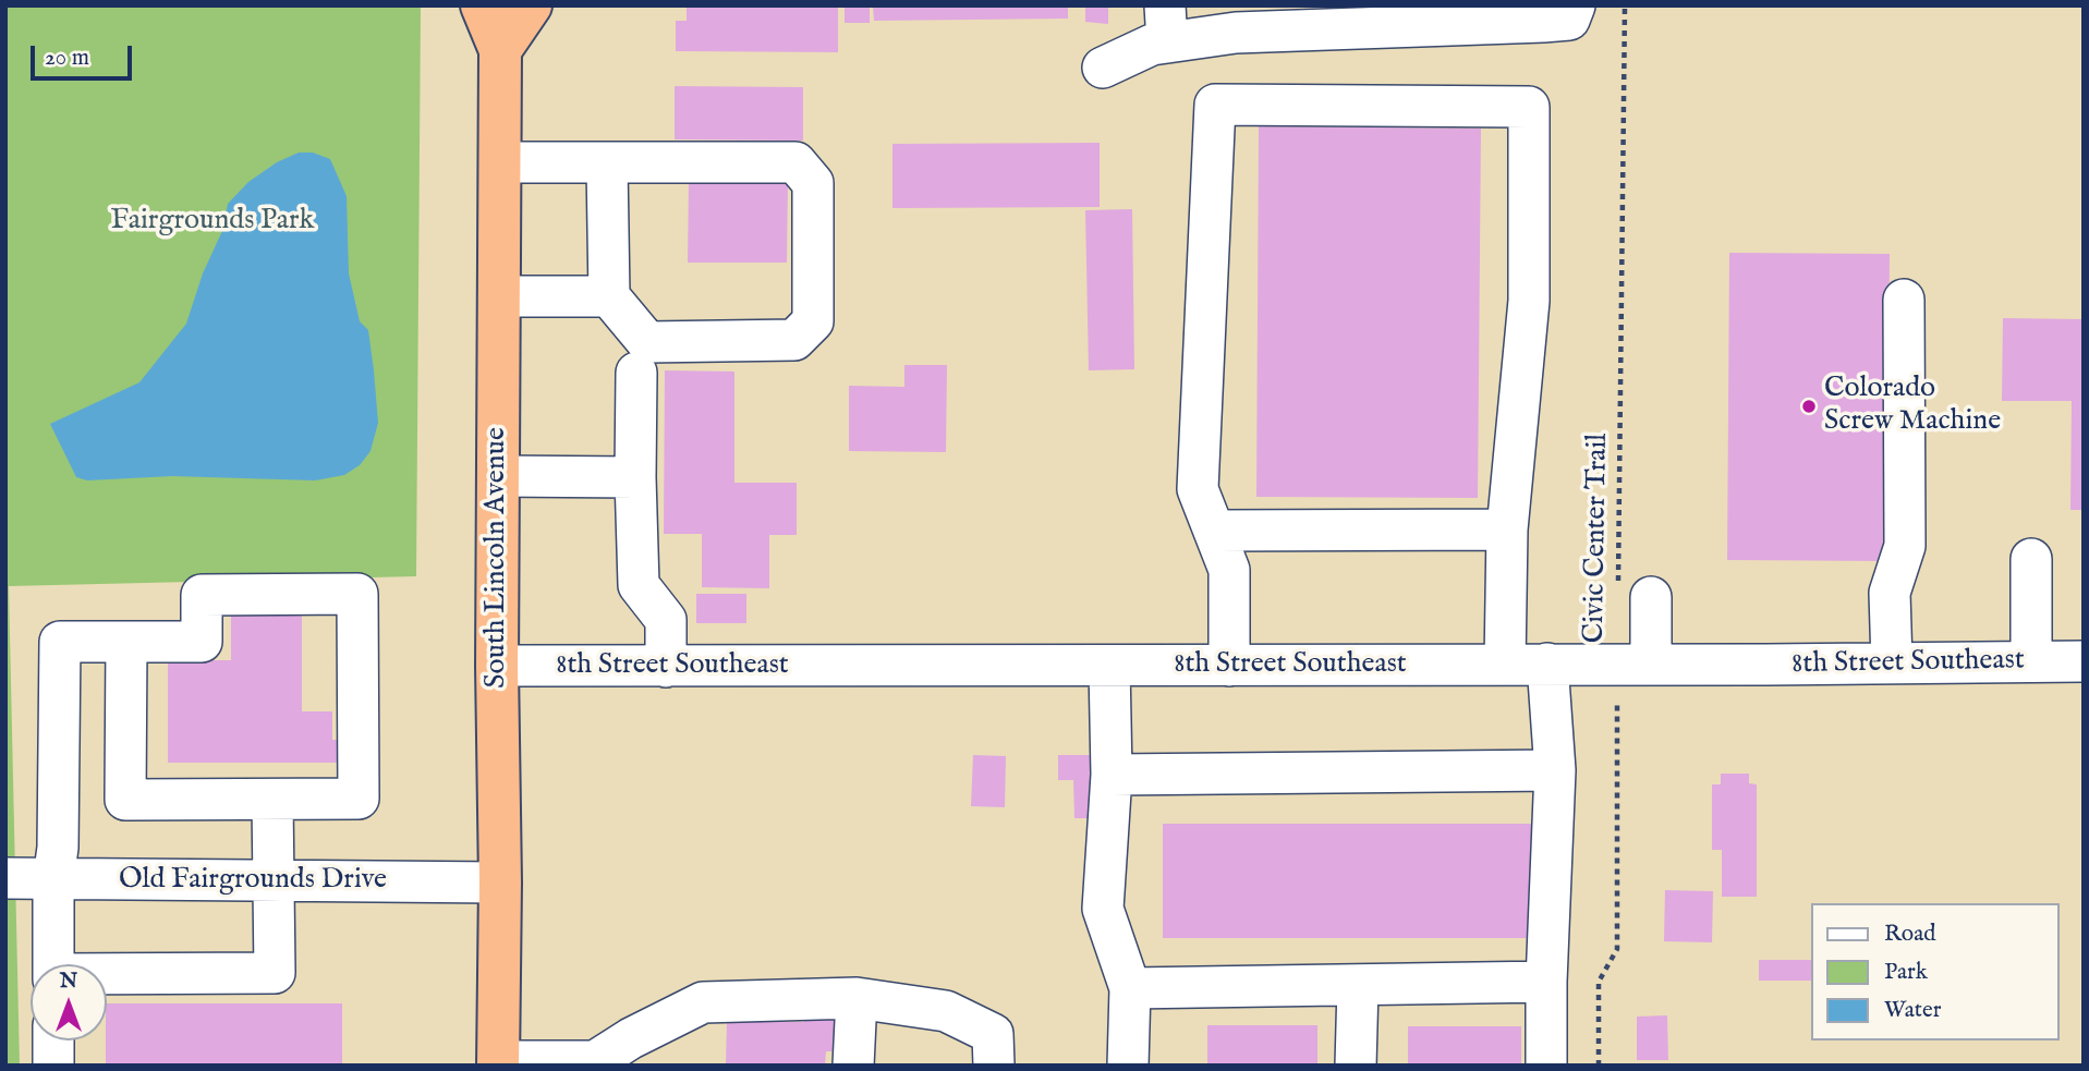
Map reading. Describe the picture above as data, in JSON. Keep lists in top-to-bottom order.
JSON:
{
  "streets": {
    "highway": ["South Lincoln Avenue"],
    "street": ["8th Street Southeast", "Old Fairgrounds Drive"],
    "path": ["Civic Center Trail"]
  },
  "crossings": [
    ["Civic Center Trail", "8th Street Southeast"],
    ["South Lincoln Avenue", "8th Street Southeast"],
    ["South Lincoln Avenue", "Old Fairgrounds Drive"]
  ],
  "parks": ["Fairgrounds Park"],
  "places": ["Colorado Screw Machine"],
  "legend": ["Road", "Park", "Water"],
  "scale_bar": "20 m",
  "north": "top"
}
